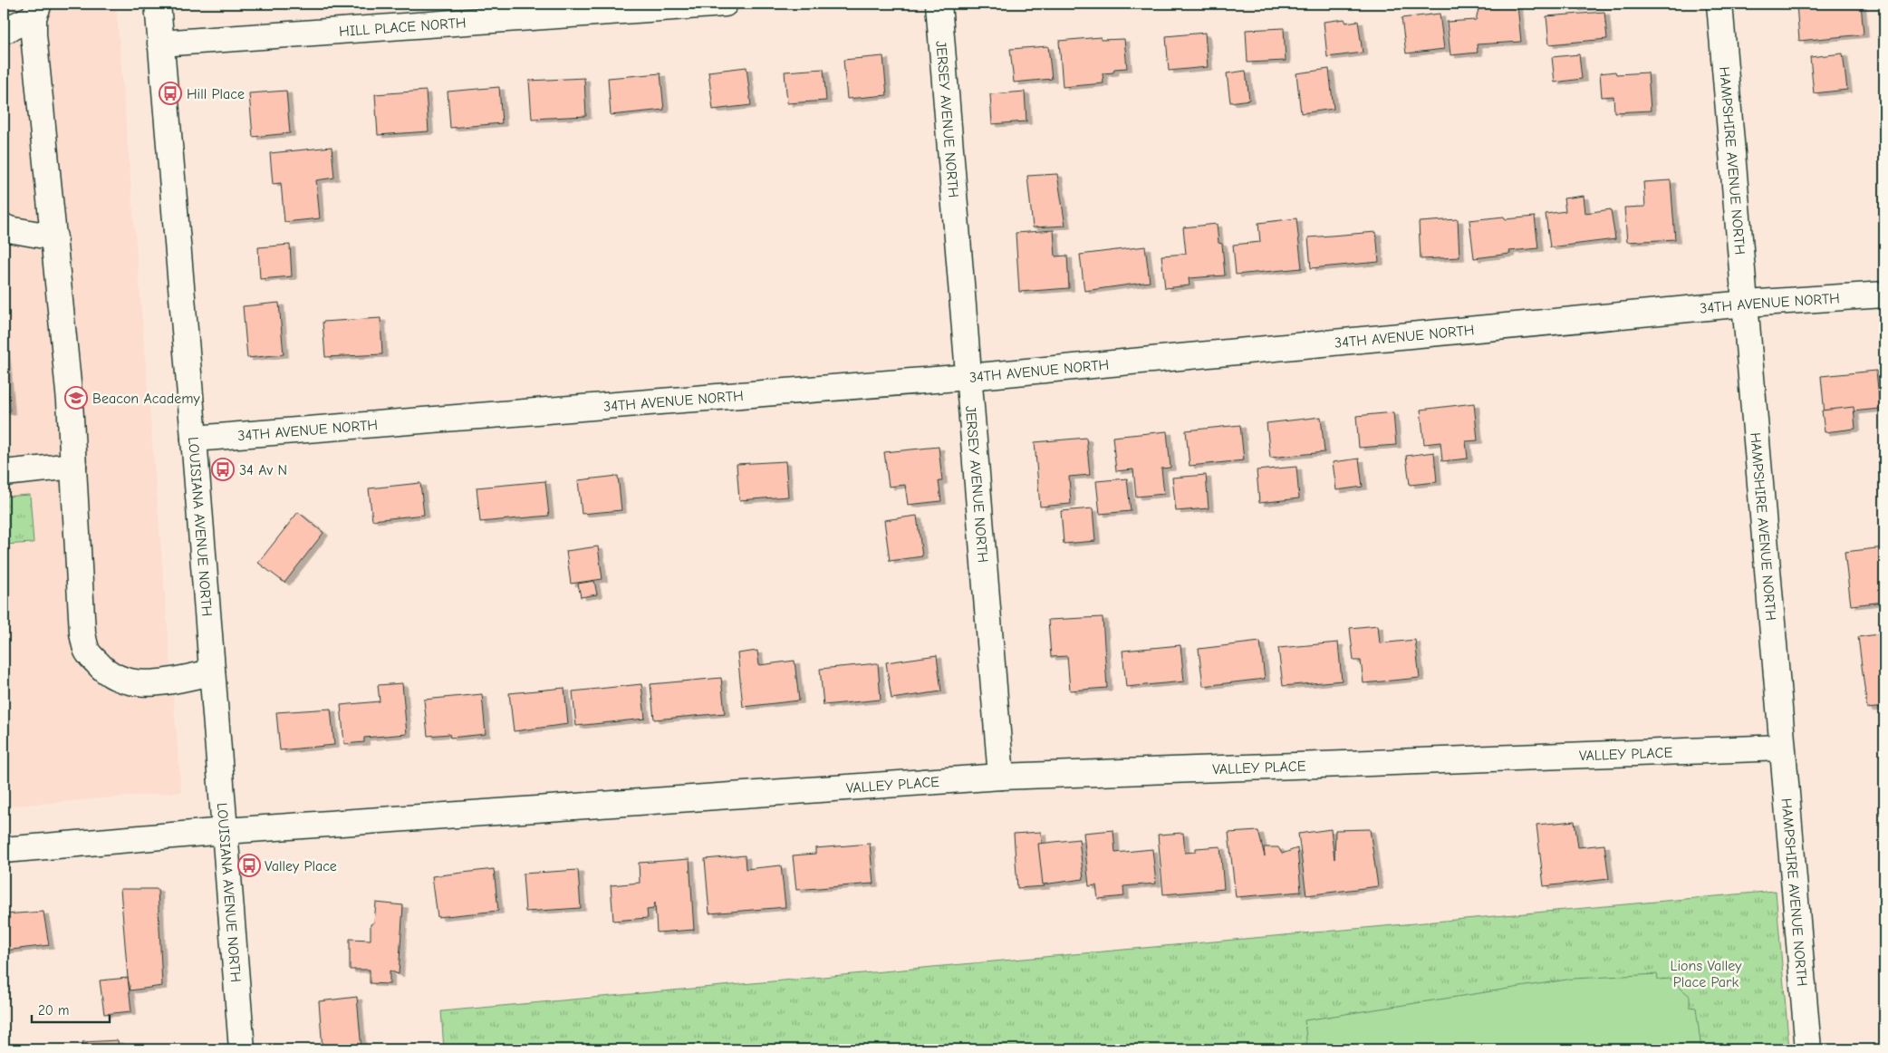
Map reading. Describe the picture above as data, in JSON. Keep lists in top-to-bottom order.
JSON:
{
  "streets": {
    "street": [
      "HILL PLACE NORTH",
      "JERSEY AVENUE NORTH",
      "HAMPSHIRE AVENUE NORTH",
      "34TH AVENUE NORTH",
      "LOUISIANA AVENUE NORTH",
      "VALLEY PLACE"
    ]
  },
  "crossings": [
    ["HILL PLACE NORTH", "LOUISIANA AVENUE NORTH"],
    ["JERSEY AVENUE NORTH", "34TH AVENUE NORTH"],
    ["JERSEY AVENUE NORTH", "VALLEY PLACE"],
    ["HAMPSHIRE AVENUE NORTH", "34TH AVENUE NORTH"],
    ["HAMPSHIRE AVENUE NORTH", "VALLEY PLACE"],
    ["34TH AVENUE NORTH", "LOUISIANA AVENUE NORTH"],
    ["LOUISIANA AVENUE NORTH", "VALLEY PLACE"]
  ],
  "parks": ["Lions Valley Place Park"],
  "places": {
    "bus stop": ["Hill Place", "34 Av N", "Valley Place"],
    "school or university": ["Beacon Academy"]
  },
  "scale_bar": "20 m"
}
